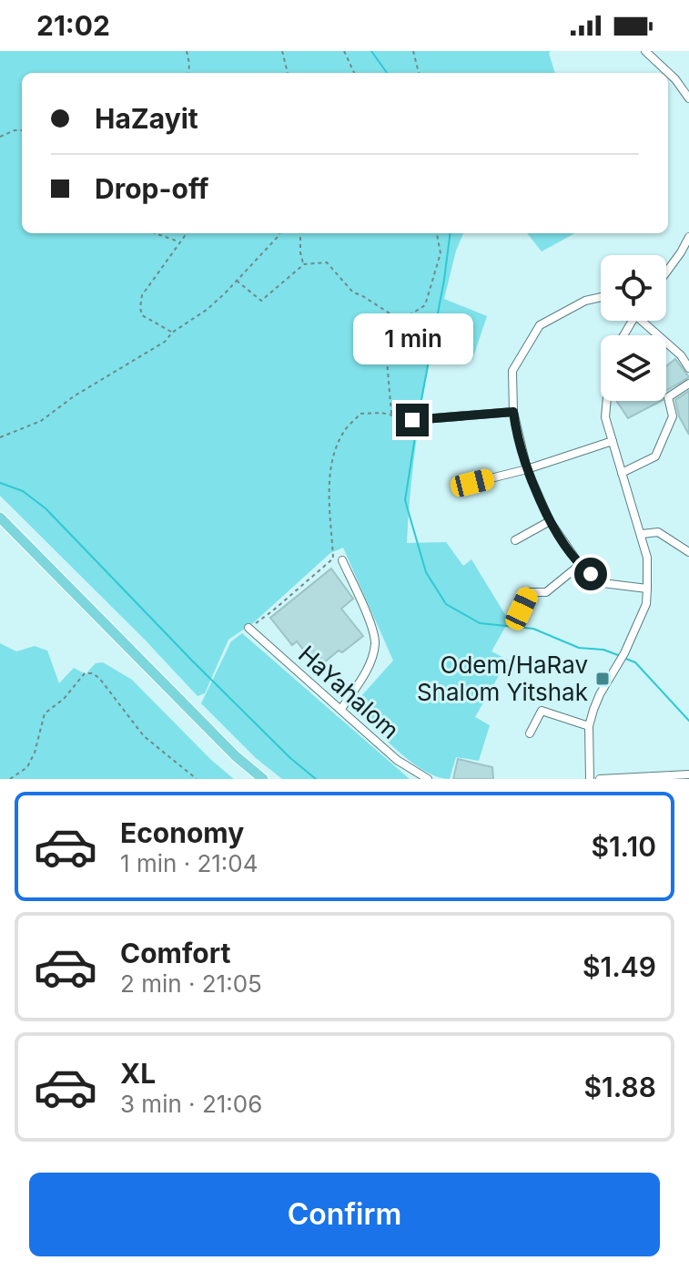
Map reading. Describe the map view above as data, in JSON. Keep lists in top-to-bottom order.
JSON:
{
  "streets": {
    "street": ["HaYahalom"]
  },
  "places": {
    "transit": ["Odem/HaRav Shalom Yitshak"]
  },
  "page": {
    "status": "21:02",
    "banner": ["HaZayit", "Drop-off"],
    "bubble": "1 min",
    "list": [
      {
        "name": "Economy",
        "note": "1 min · 21:04",
        "value": "$1.10"
      },
      {
        "name": "Comfort",
        "note": "2 min · 21:05",
        "value": "$1.49"
      },
      {
        "name": "XL",
        "note": "3 min · 21:06",
        "value": "$1.88"
      }
    ],
    "buttons": "Confirm"
  }
}
